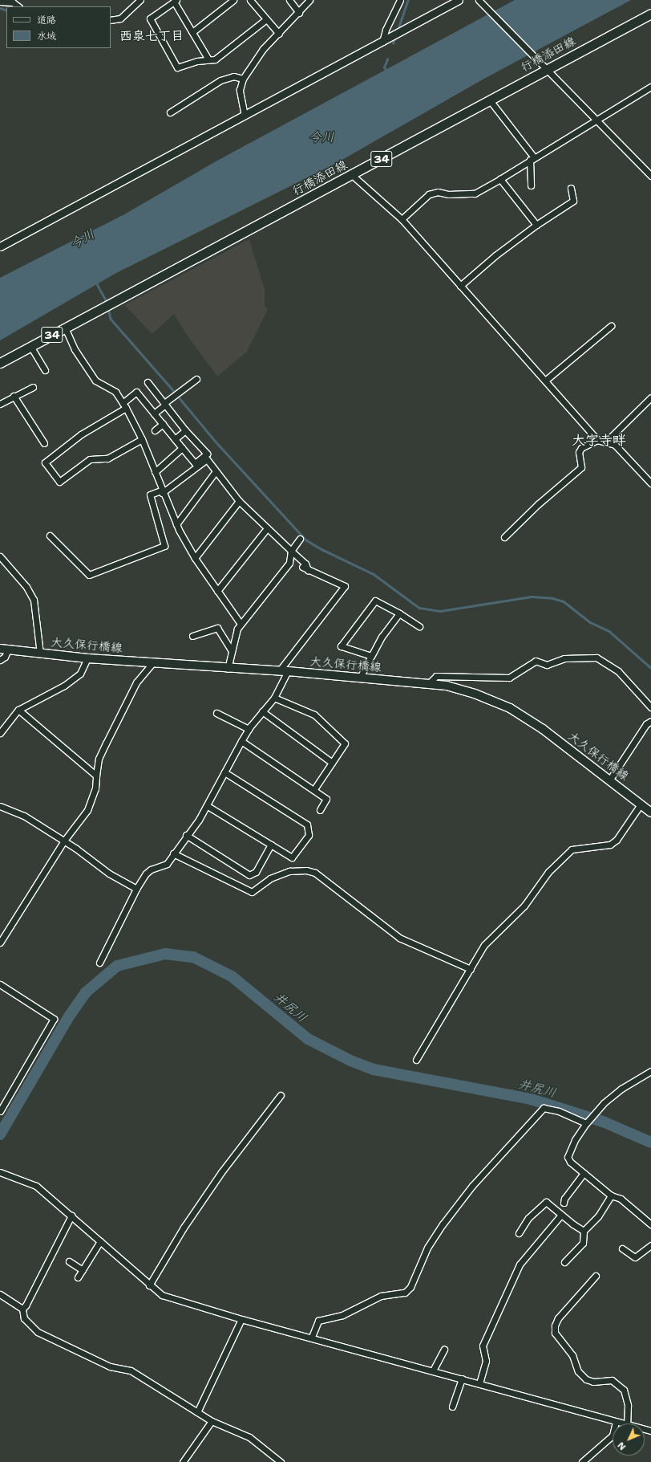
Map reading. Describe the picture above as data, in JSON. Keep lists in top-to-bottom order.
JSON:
{
  "streets": {
    "main road": ["行橋添田線", "34", "大久保行橋線"]
  },
  "districts": ["西泉七丁目", "大字寺畔"],
  "water": ["今川", "井尻川"],
  "legend": ["道路", "水域"],
  "north": "bottom left"
}
